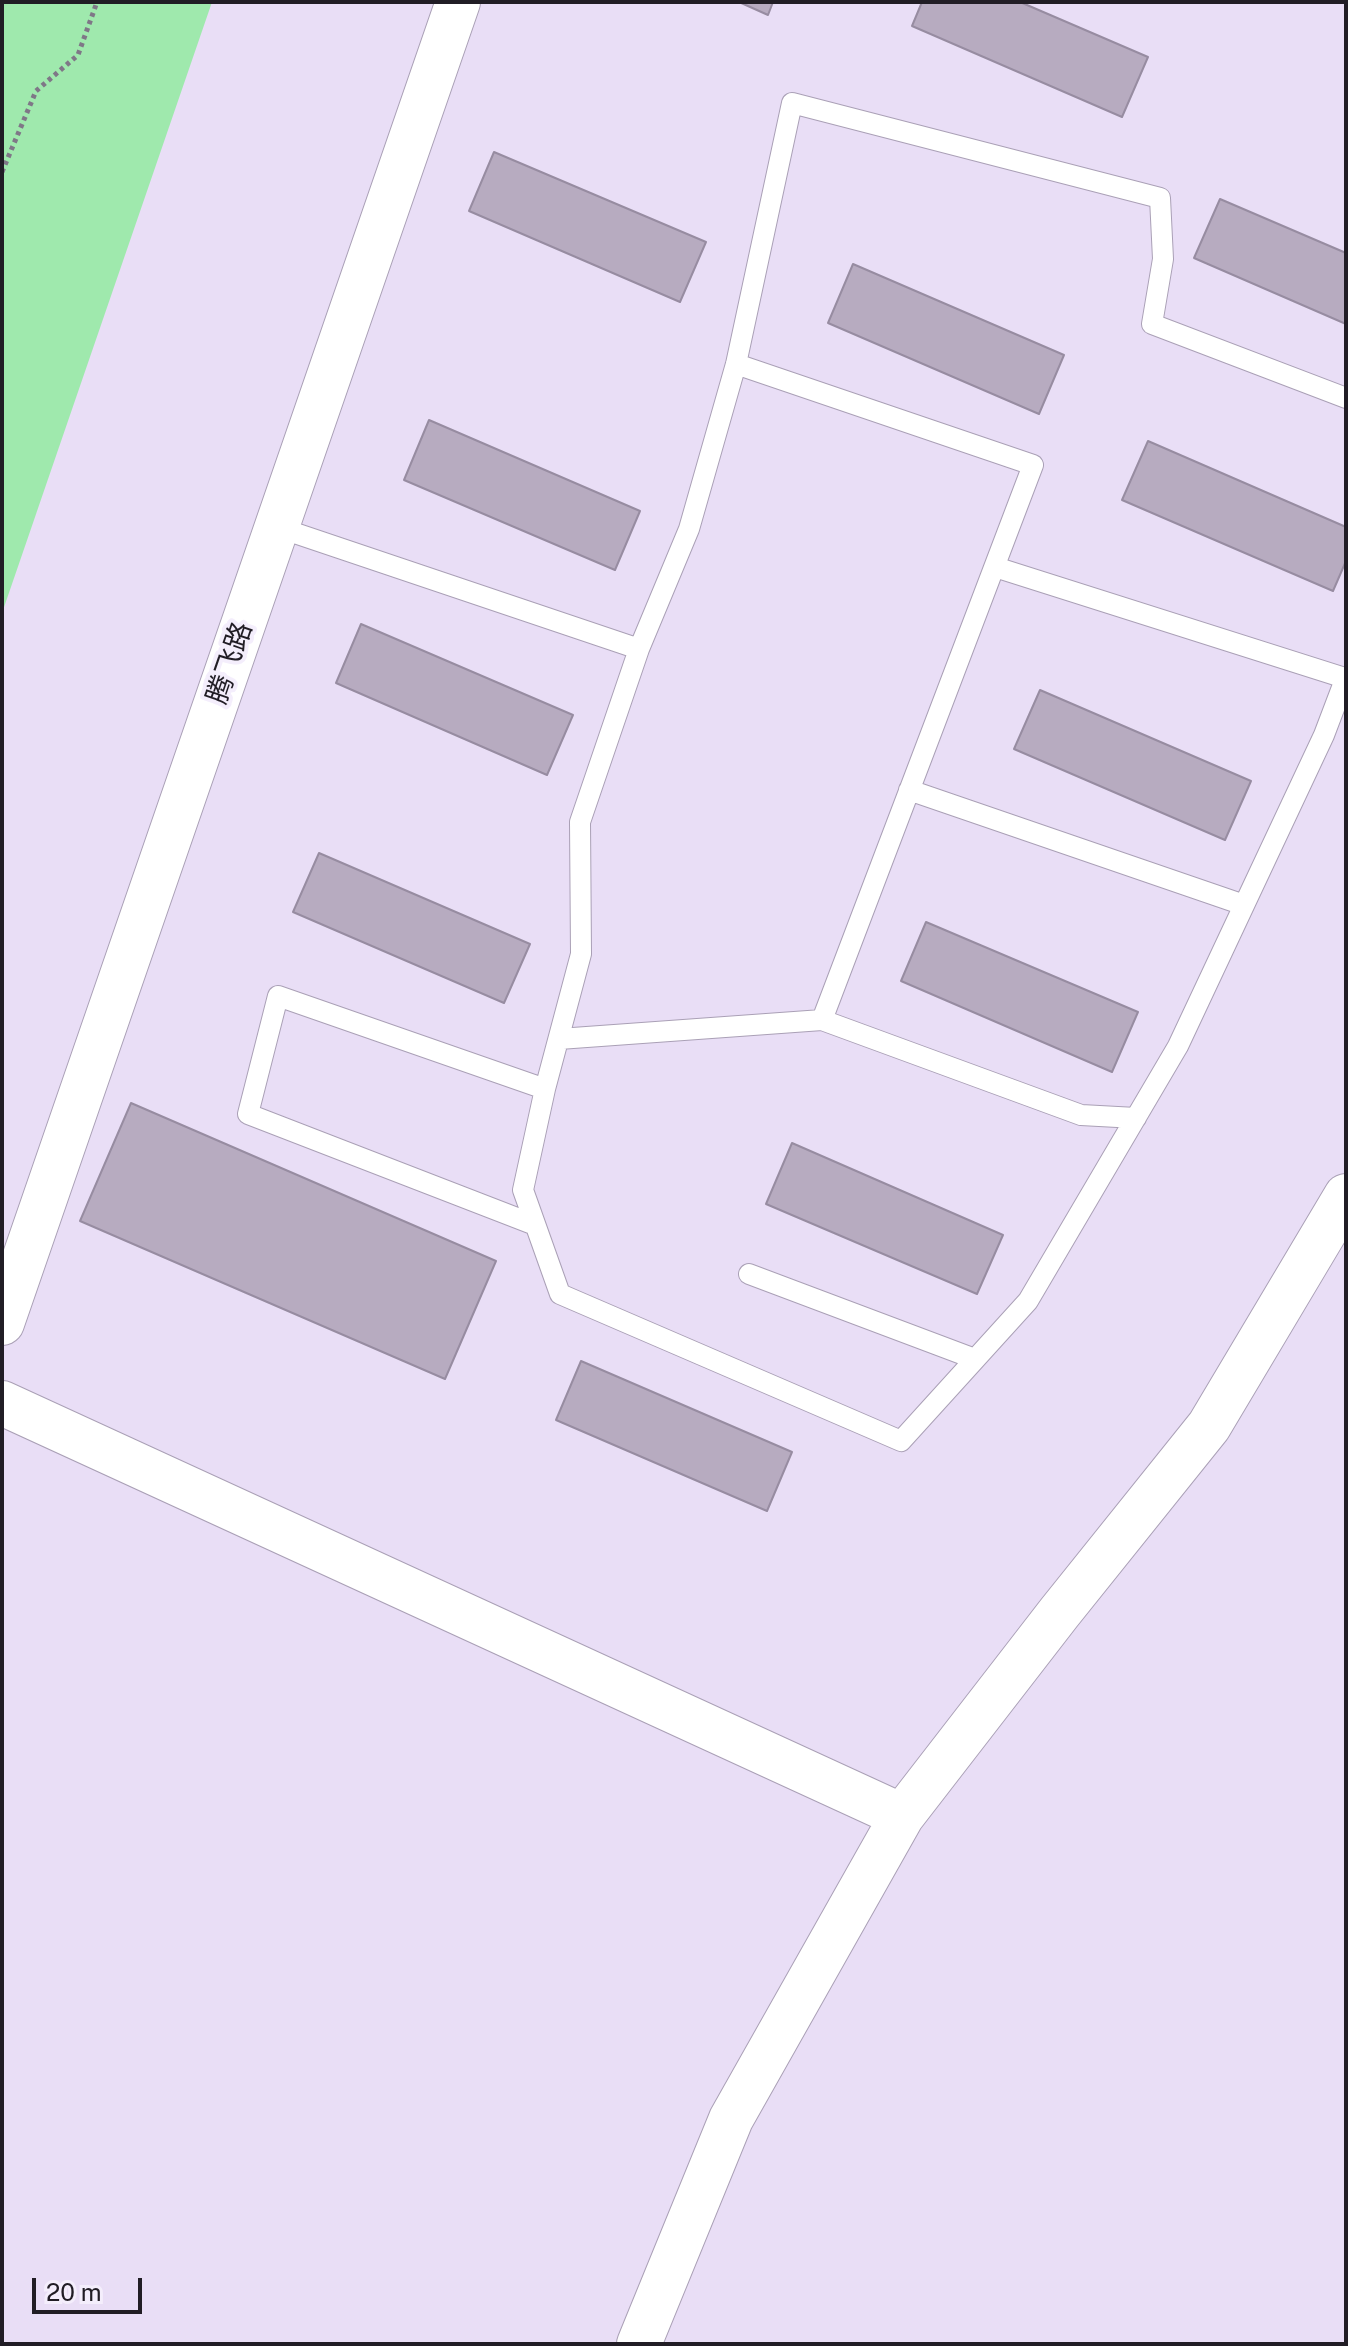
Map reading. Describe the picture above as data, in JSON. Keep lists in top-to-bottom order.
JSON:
{
  "streets": {
    "street": ["腾飞路"]
  },
  "scale_bar": "20 m"
}
